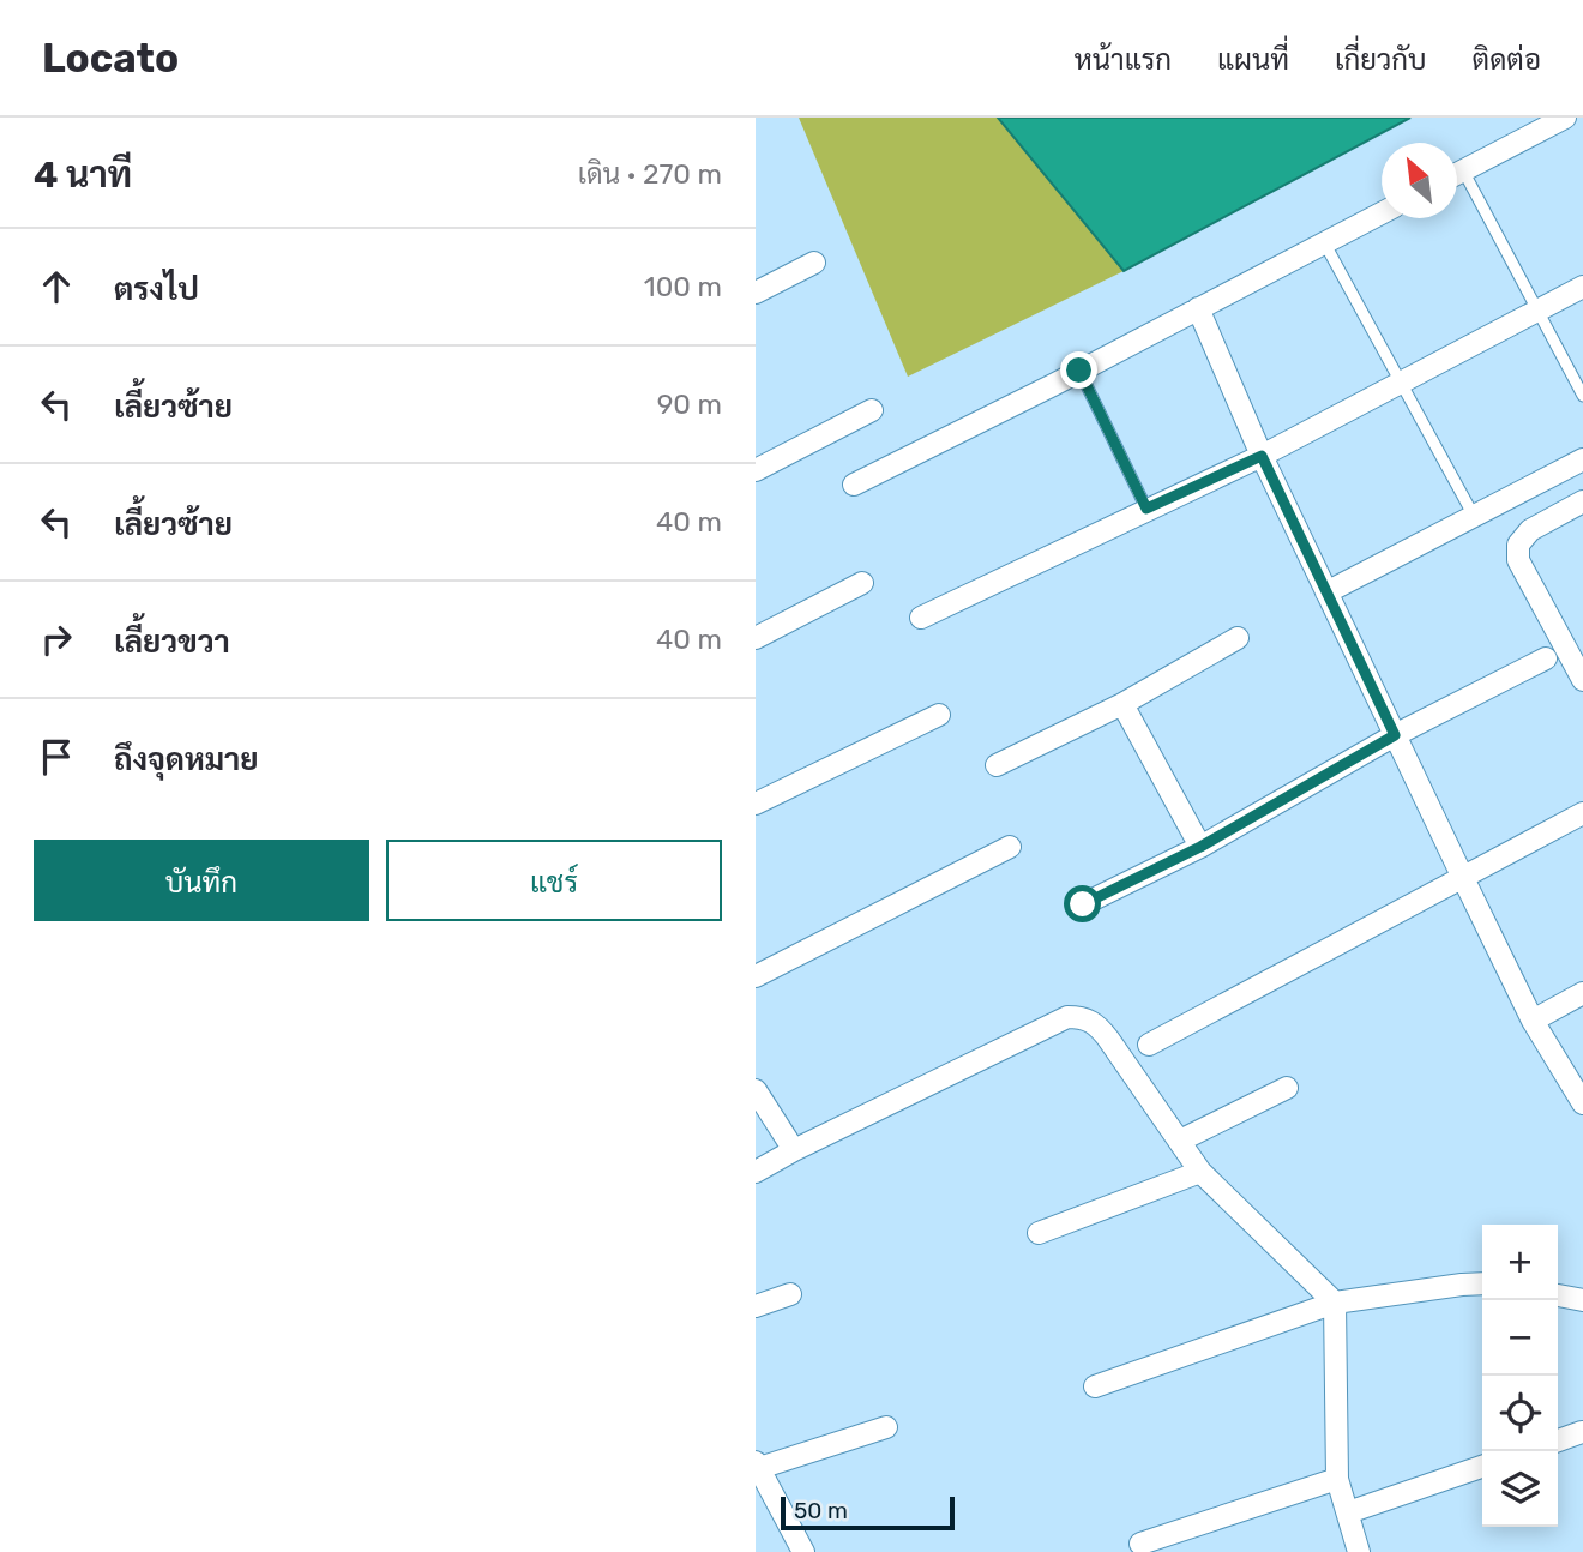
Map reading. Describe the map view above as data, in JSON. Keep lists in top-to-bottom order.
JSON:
{
  "scale_bar": "50 m",
  "north": "top left",
  "page": {
    "header": "Locato",
    "nav": [
      "หน้าแรก",
      "แผนที่",
      "เกี่ยวกับ",
      "ติดต่อ"
    ],
    "heading": ["4 นาที", "เดิน · 270 m"],
    "list": [
      ["ตรงไป", "100 m"],
      ["เลี้ยวซ้าย", "90 m"],
      ["เลี้ยวซ้าย", "40 m"],
      ["เลี้ยวขวา", "40 m"],
      "ถึงจุดหมาย"
    ],
    "buttons": ["บันทึก", "แชร์"],
    "map_buttons": ["+", "−"],
    "scale": "50 m"
  }
}
